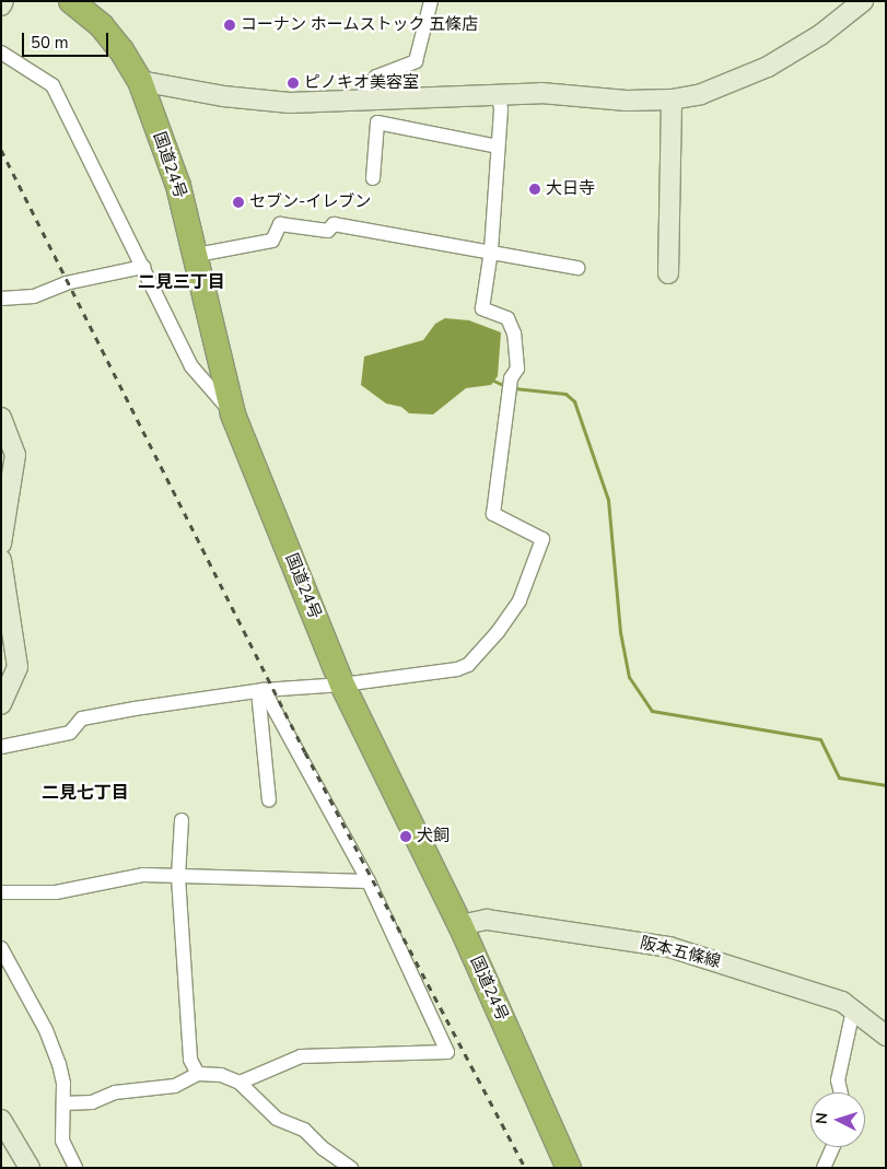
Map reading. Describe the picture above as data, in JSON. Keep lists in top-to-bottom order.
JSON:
{
  "streets": {
    "highway": ["国道24号"],
    "street": ["阪本五條線"]
  },
  "crossings": [
    ["国道24号", "阪本五條線"]
  ],
  "districts": ["二見三丁目", "二見七丁目"],
  "places": [
    "コーナン ホームストック 五條店",
    "ピノキオ美容室",
    "大日寺",
    "セブン-イレブン",
    "犬飼"
  ],
  "scale_bar": "50 m",
  "north": "left"
}
